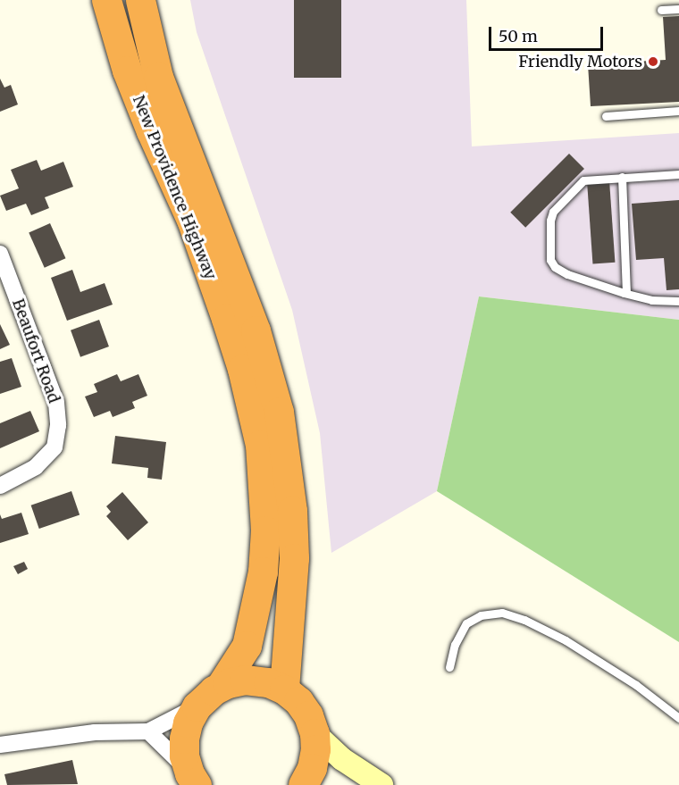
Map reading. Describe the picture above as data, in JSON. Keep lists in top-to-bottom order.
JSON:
{
  "streets": {
    "highway": ["New Providence Highway"],
    "street": ["Beaufort Road"]
  },
  "places": ["Friendly Motors"],
  "scale_bar": "50 m"
}
